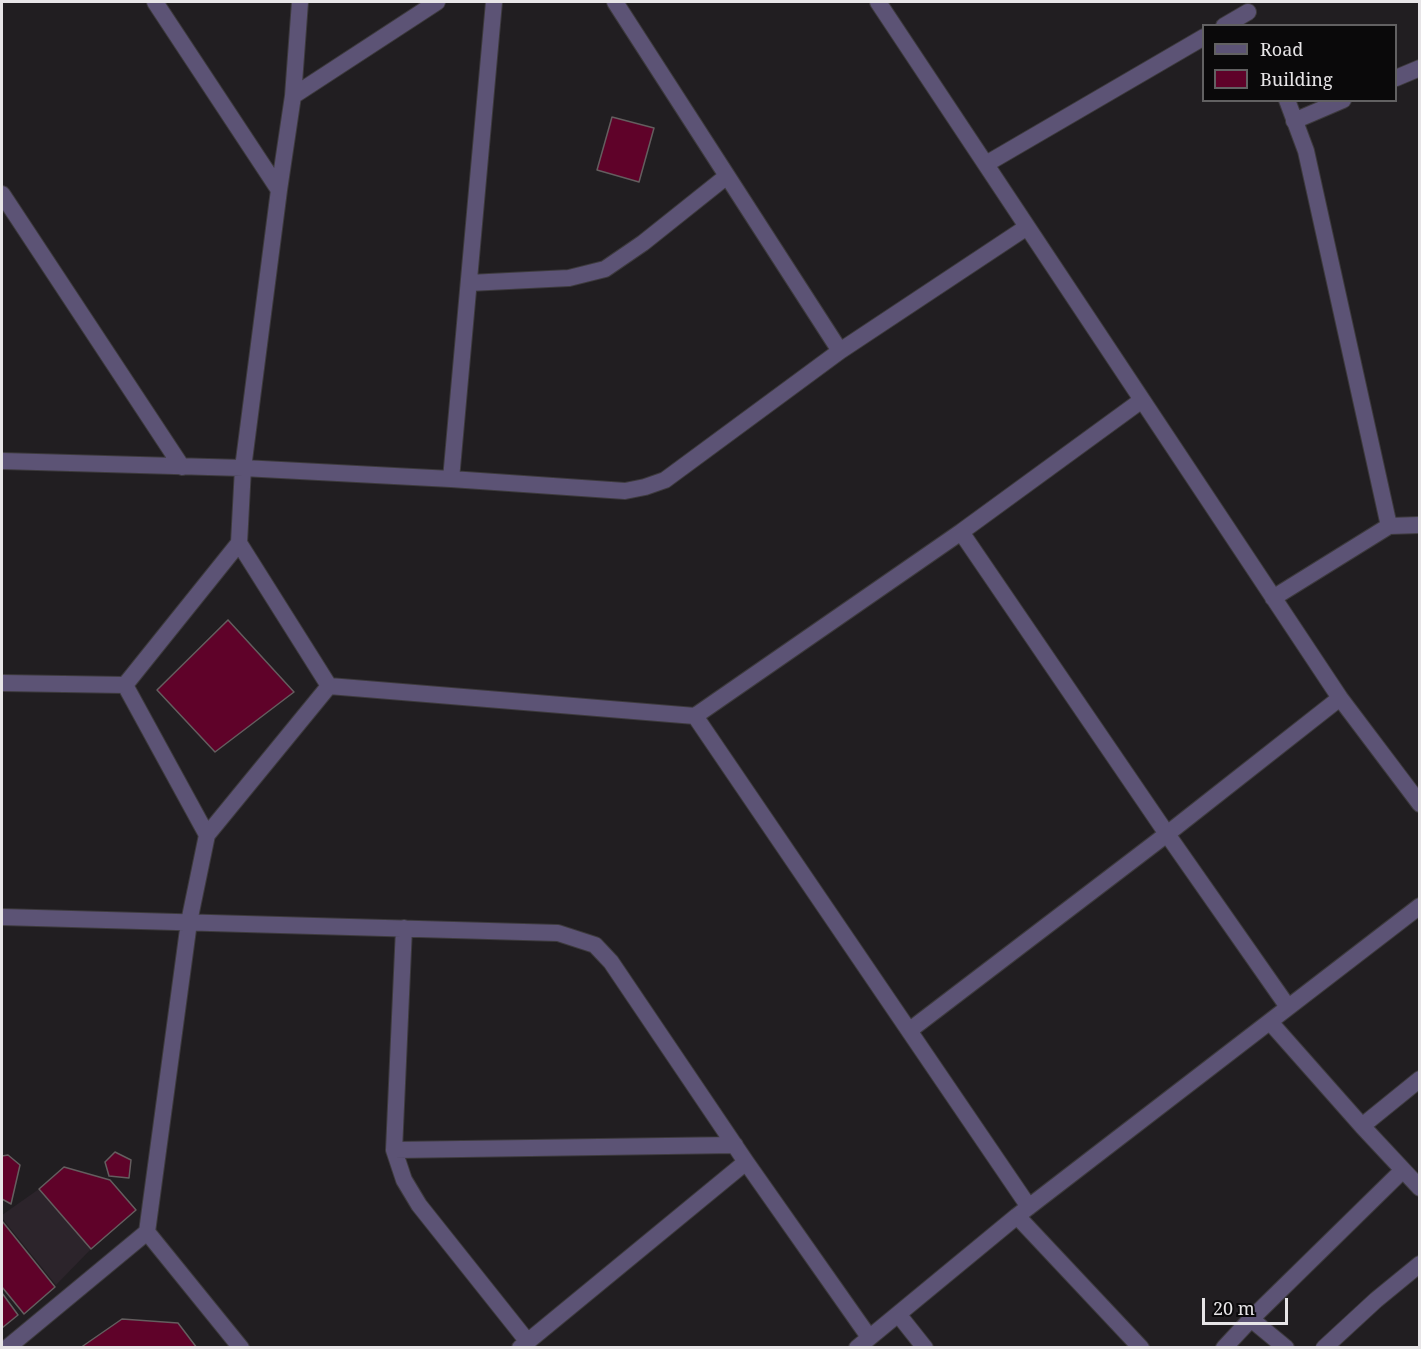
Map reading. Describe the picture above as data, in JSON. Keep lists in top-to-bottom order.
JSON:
{
  "legend": ["Road", "Building"],
  "scale_bar": "20 m"
}
